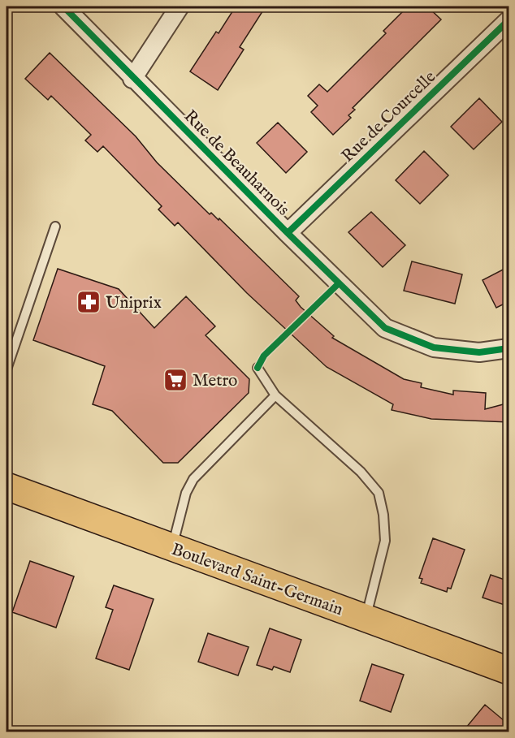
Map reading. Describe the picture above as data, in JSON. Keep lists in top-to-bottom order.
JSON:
{
  "streets": {
    "main road": ["Boulevard Saint-Germain"],
    "street": ["Rue de Courcelle", "Rue de Beauharnois"]
  },
  "crossings": [
    ["Rue de Courcelle", "Rue de Beauharnois"]
  ],
  "places": {
    "pharmacy": ["Uniprix"],
    "supermarket": ["Metro"]
  }
}
